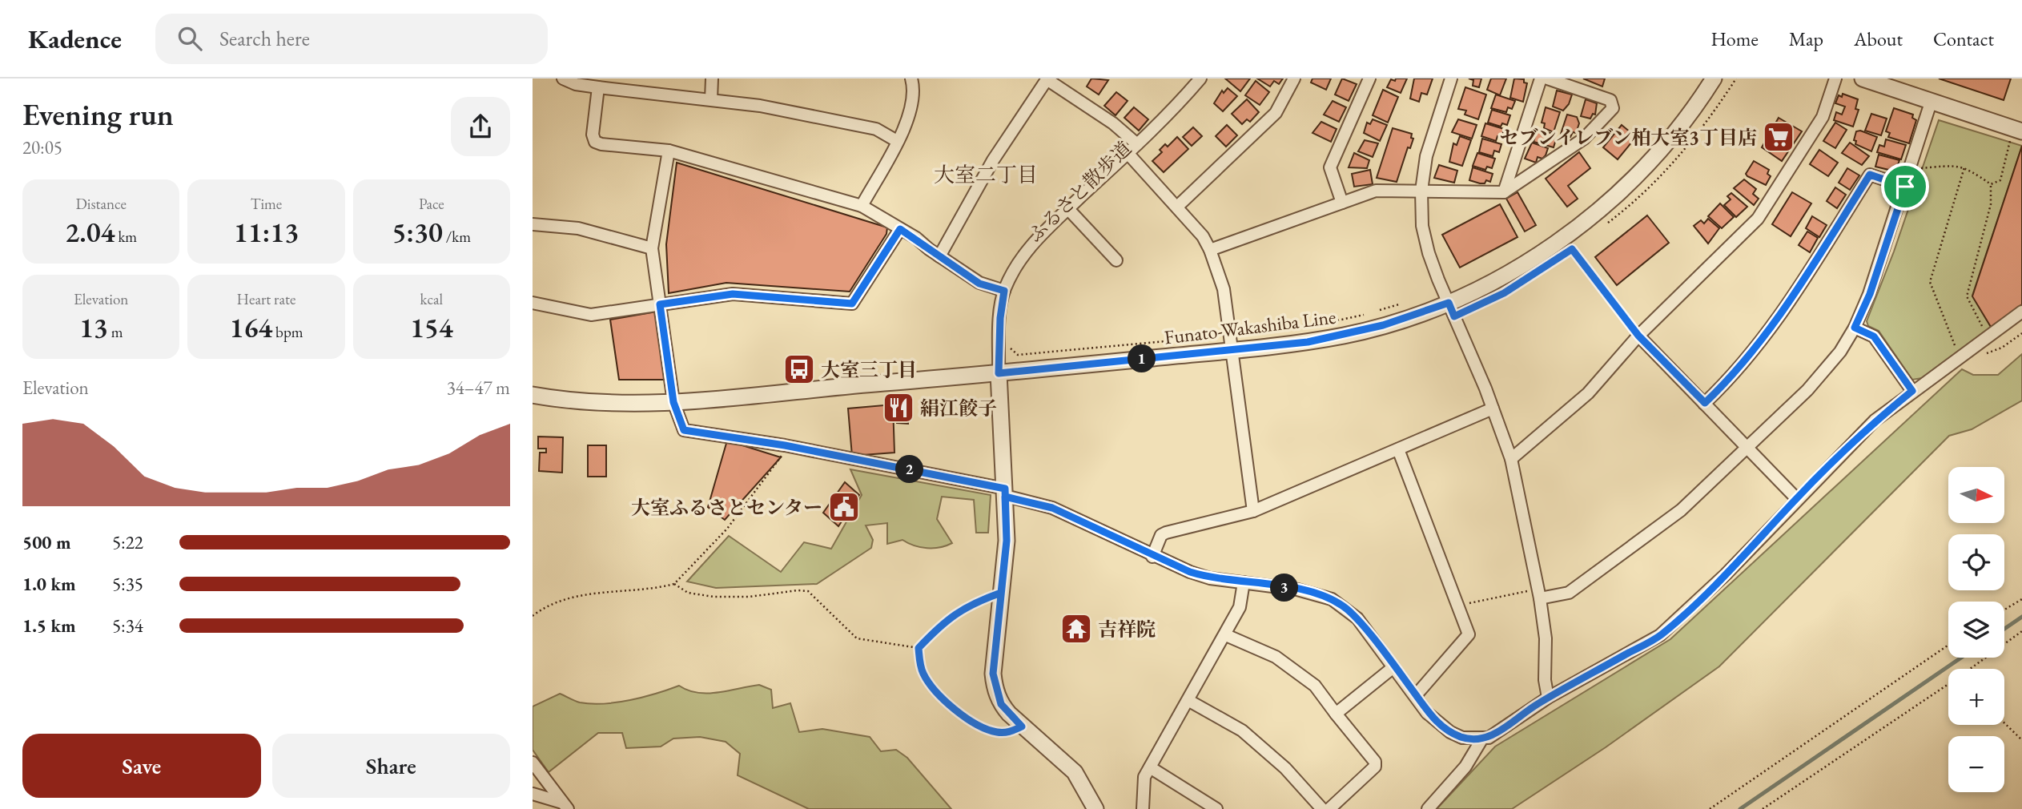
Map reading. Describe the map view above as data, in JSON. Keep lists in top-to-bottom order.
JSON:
{
  "streets": {
    "street": ["Funato-Wakashiba Line"]
  },
  "districts": ["大室二丁目"],
  "places": {
    "supermarket": ["セブンイレブン柏大室3丁目店"],
    "bus stop": ["大室三丁目"],
    "restaurant": ["絹江餃子"],
    "public building": ["大室ふるさとセンター"],
    "temple": ["吉祥院"]
  },
  "north": "right",
  "page": {
    "header": "Kadence",
    "search": "Search here",
    "nav": [
      "Home",
      "Map",
      "About",
      "Contact"
    ],
    "heading": ["Evening run", "20:05"],
    "stats": [
      ["Distance", "2.04 km"],
      ["Time", "11:13"],
      ["Pace", "5:30 /km"],
      ["Elevation", "13 m"],
      ["Heart rate", "164 bpm"],
      ["kcal", "154"]
    ],
    "pins": ["1", "2", "3"],
    "chart": ["Elevation", "34–47 m"],
    "map_buttons": ["+", "−"],
    "list": [
      {
        "name": "500 m",
        "note": "5:22"
      },
      {
        "name": "1.0 km",
        "note": "5:35"
      },
      {
        "name": "1.5 km",
        "note": "5:34"
      }
    ],
    "buttons": ["Save", "Share"]
  }
}
